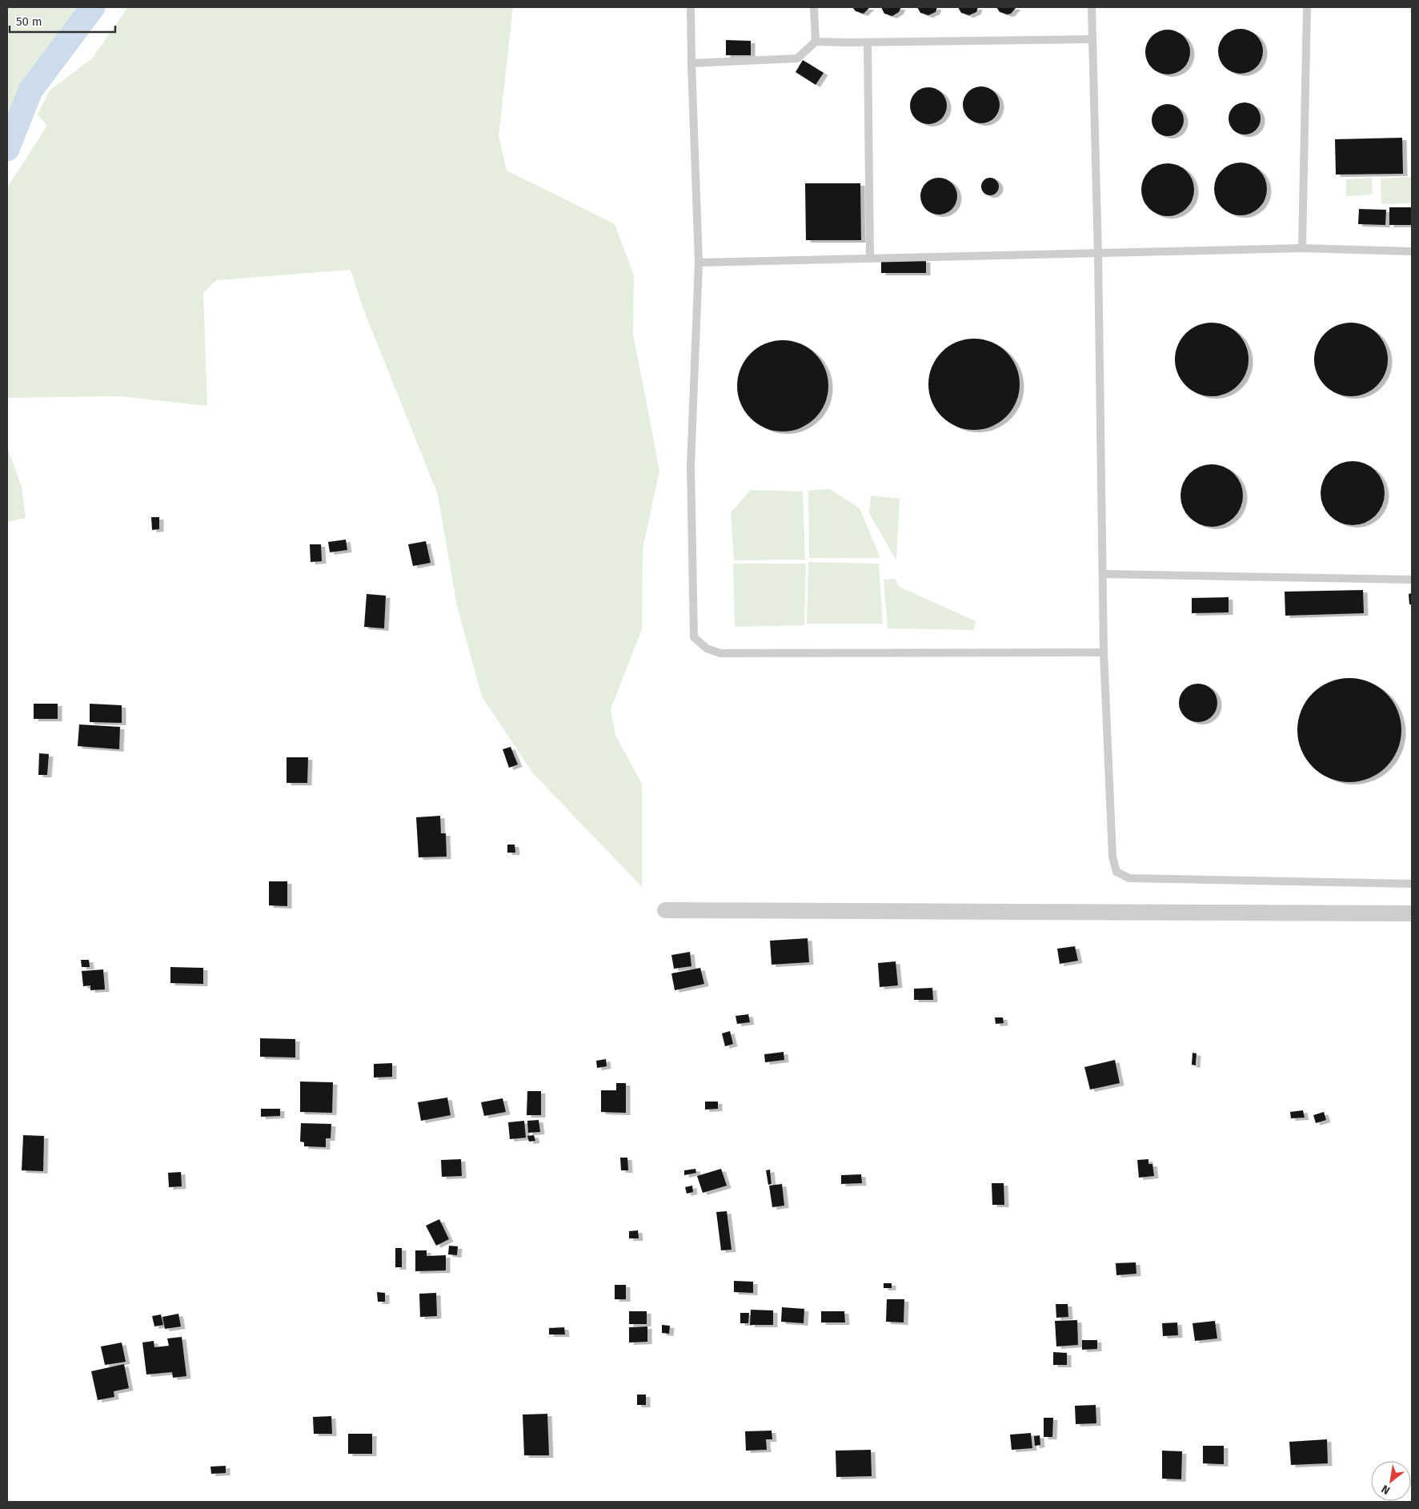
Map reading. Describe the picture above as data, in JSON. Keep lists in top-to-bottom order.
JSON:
{
  "scale_bar": "50 m",
  "north": "bottom left"
}
